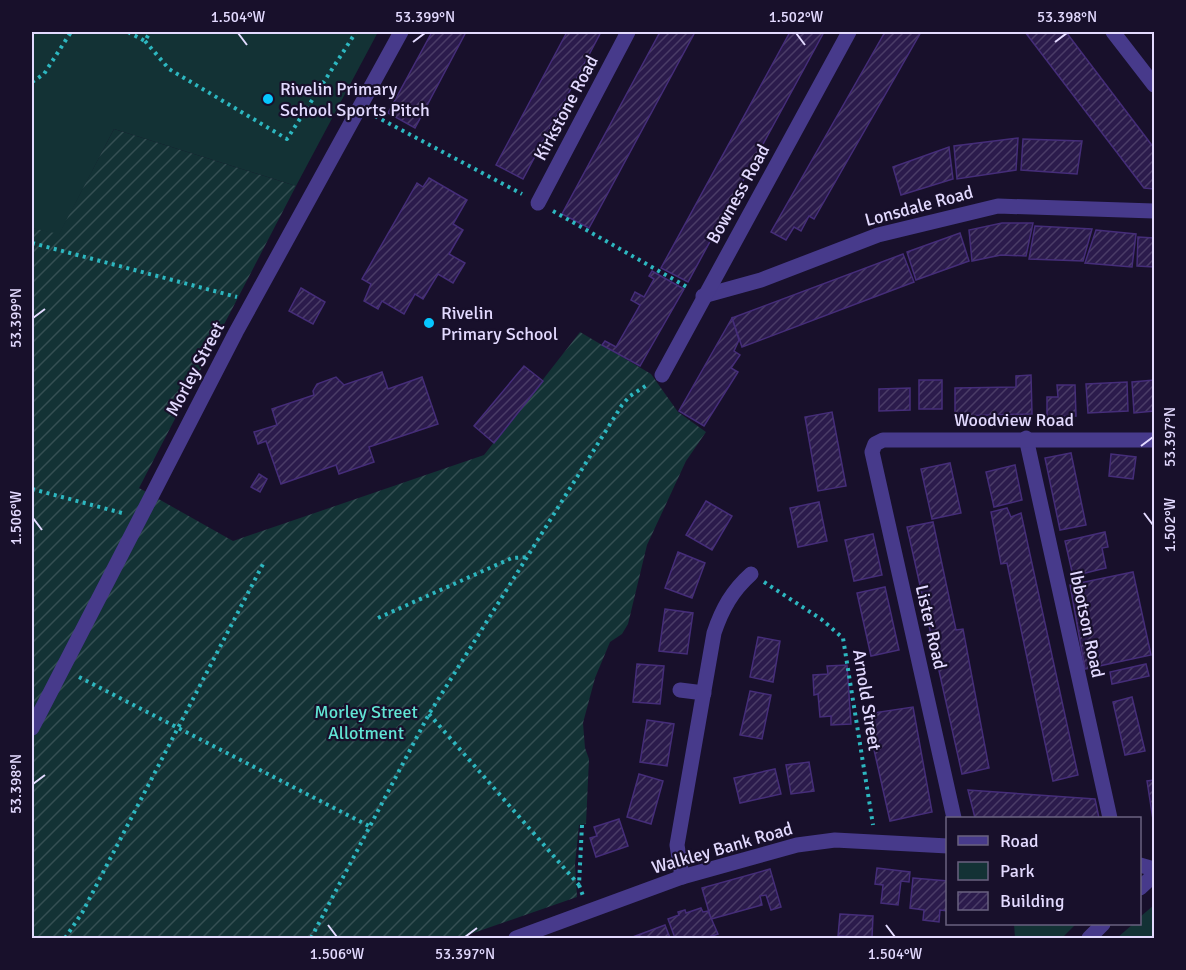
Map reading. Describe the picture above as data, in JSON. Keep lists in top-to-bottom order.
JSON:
{
  "streets": {
    "street": [
      "Kirkstone Road",
      "Bowness Road",
      "Lonsdale Road",
      "Morley Street",
      "Woodview Road",
      "Ibbotson Road",
      "Lister Road",
      "Walkley Bank Road"
    ],
    "path": ["Arnold Street"]
  },
  "crossings": [
    ["Bowness Road", "Lonsdale Road"],
    ["Woodview Road", "Ibbotson Road"],
    ["Woodview Road", "Lister Road"],
    ["Arnold Street", "Walkley Bank Road"]
  ],
  "parks": ["Morley Street Allotment"],
  "places": ["Rivelin Primary School Sports Pitch", "Rivelin Primary School"],
  "legend": ["Road", "Park", "Building"],
  "coordinates": [
    "1.504°W",
    "53.399°N",
    "1.502°W",
    "53.398°N",
    "53.397°N",
    "1.506°W"
  ]
}
